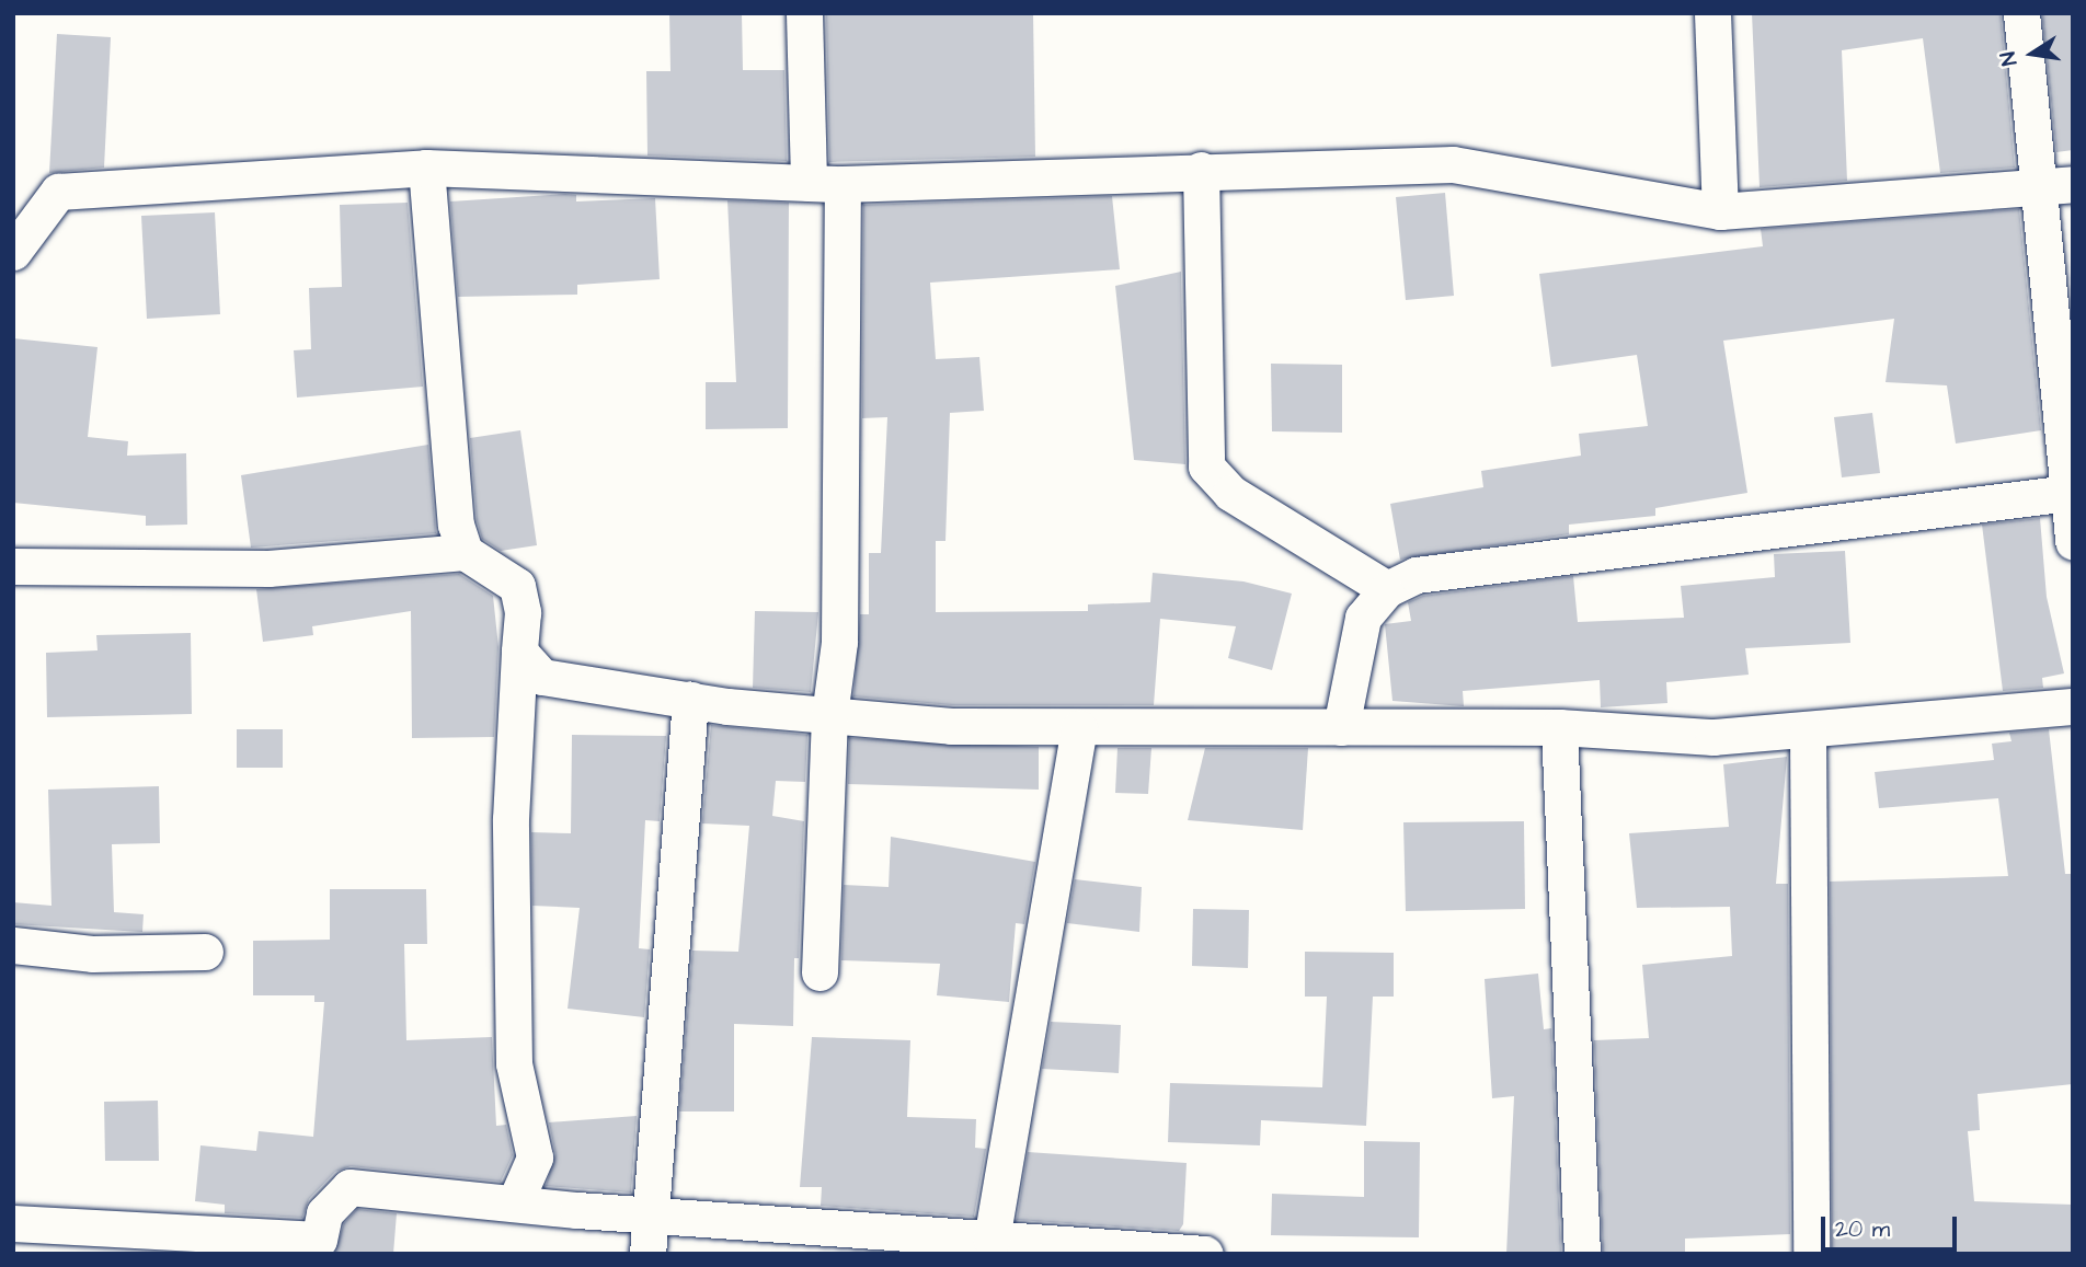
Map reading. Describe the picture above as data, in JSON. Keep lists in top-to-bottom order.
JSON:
{
  "scale_bar": "20 m",
  "north": "left"
}
